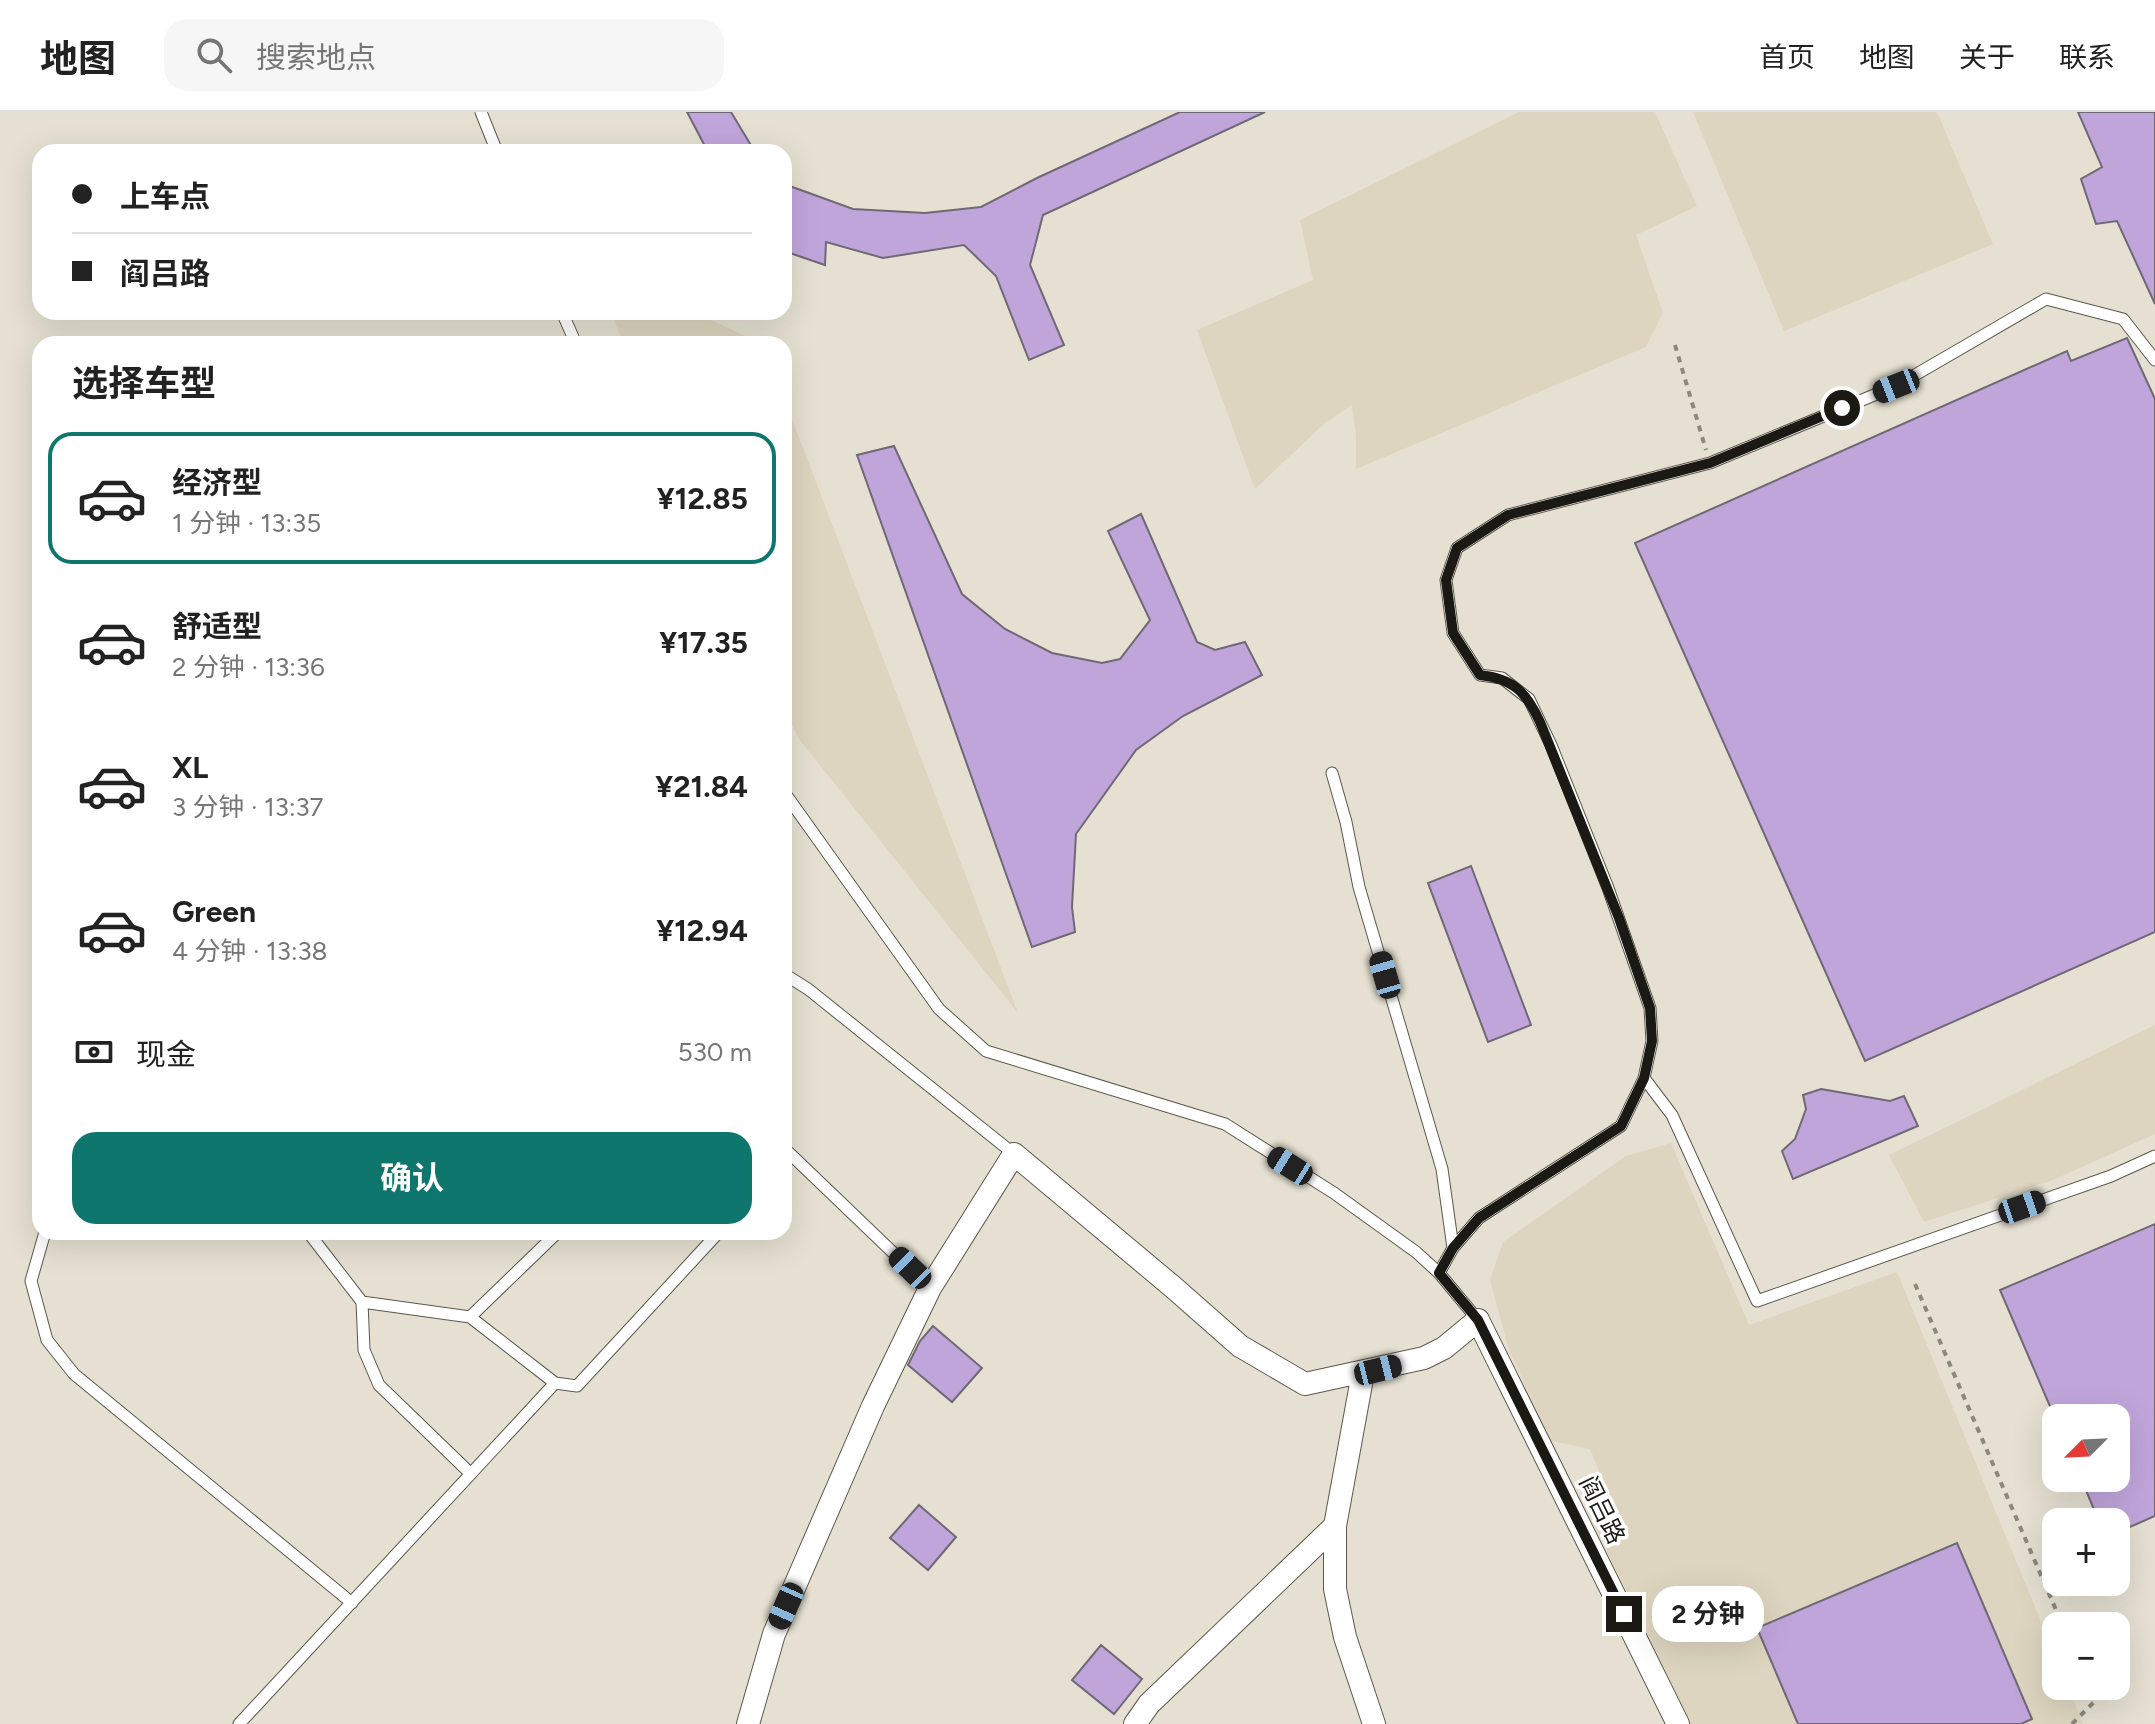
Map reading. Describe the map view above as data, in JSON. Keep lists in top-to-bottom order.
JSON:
{
  "streets": {
    "street": ["阎吕路"]
  },
  "north": "bottom left",
  "page": {
    "header": "地图",
    "search": "搜索地点",
    "nav": [
      "首页",
      "地图",
      "关于",
      "联系"
    ],
    "banner": ["上车点", "阎吕路"],
    "heading": "选择车型",
    "list": [
      {
        "name": "经济型",
        "note": "1 分钟 · 13:35",
        "value": "¥12.85"
      },
      {
        "name": "舒适型",
        "note": "2 分钟 · 13:36",
        "value": "¥17.35"
      },
      {
        "name": "XL",
        "note": "3 分钟 · 13:37",
        "value": "¥21.84"
      },
      {
        "name": "Green",
        "note": "4 分钟 · 13:38",
        "value": "¥12.94"
      }
    ],
    "pay": ["现金", "530 m"],
    "buttons": "确认",
    "map_buttons": ["+", "−"],
    "bubble": "2 分钟"
  }
}
